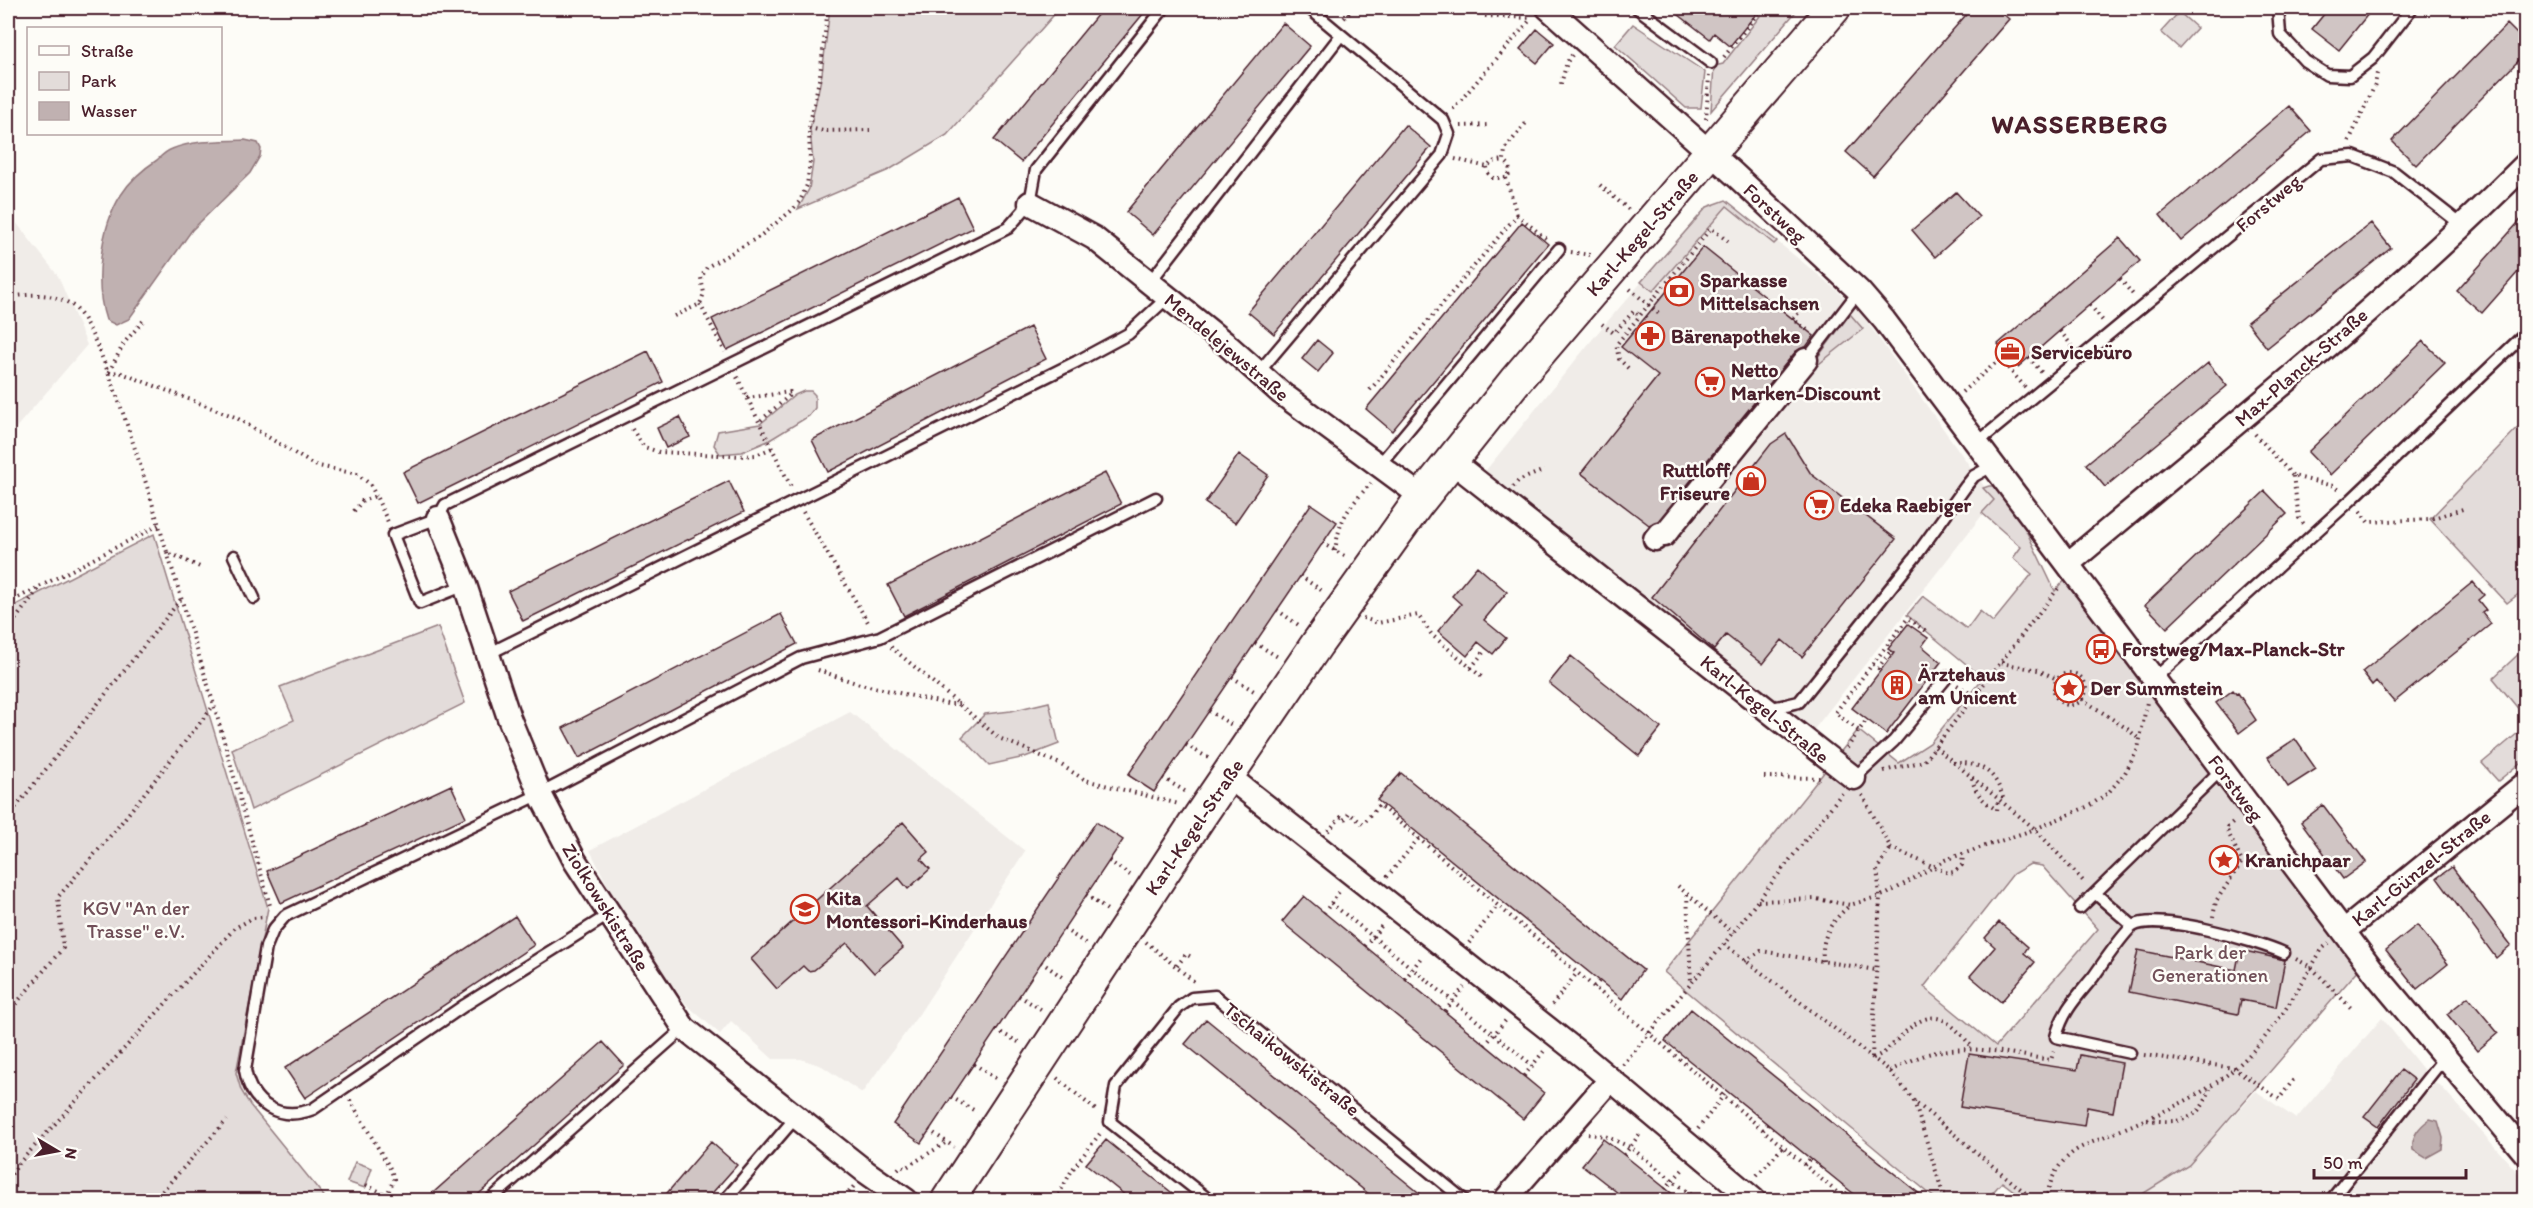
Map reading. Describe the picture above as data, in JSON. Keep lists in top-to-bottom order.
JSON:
{
  "streets": {
    "street": [
      "Forstweg",
      "Karl-Kegel-Straße",
      "Mendelejewstraße",
      "Max-Planck-Straße",
      "Karl-Günzel-Straße",
      "Ziolkowskistraße"
    ],
    "lane": ["Tschaikowskistraße"]
  },
  "crossings": [
    ["Forstweg", "Karl-Kegel-Straße"],
    ["Forstweg", "Max-Planck-Straße"],
    ["Forstweg", "Karl-Günzel-Straße"],
    ["Karl-Kegel-Straße", "Mendelejewstraße"]
  ],
  "districts": ["WASSERBERG"],
  "parks": ["KGV \"An der Trasse\" e.V.", "Park der Generationen"],
  "places": {
    "bank": ["Sparkasse Mittelsachsen"],
    "pharmacy": ["Bärenapotheke"],
    "office": ["Servicebüro"],
    "supermarket": ["Netto Marken-Discount", "Edeka Raebiger"],
    "shop": ["Ruttloff Friseure"],
    "bus stop": ["Forstweg/Max-Planck-Str"],
    "building": ["Ärztehaus am Unicent"],
    "place": ["Der Summstein", "Kranichpaar"],
    "school or university": ["Kita Montessori-Kinderhaus"]
  },
  "legend": ["Straße", "Park", "Wasser"],
  "scale_bar": "50 m",
  "north": "right"
}
